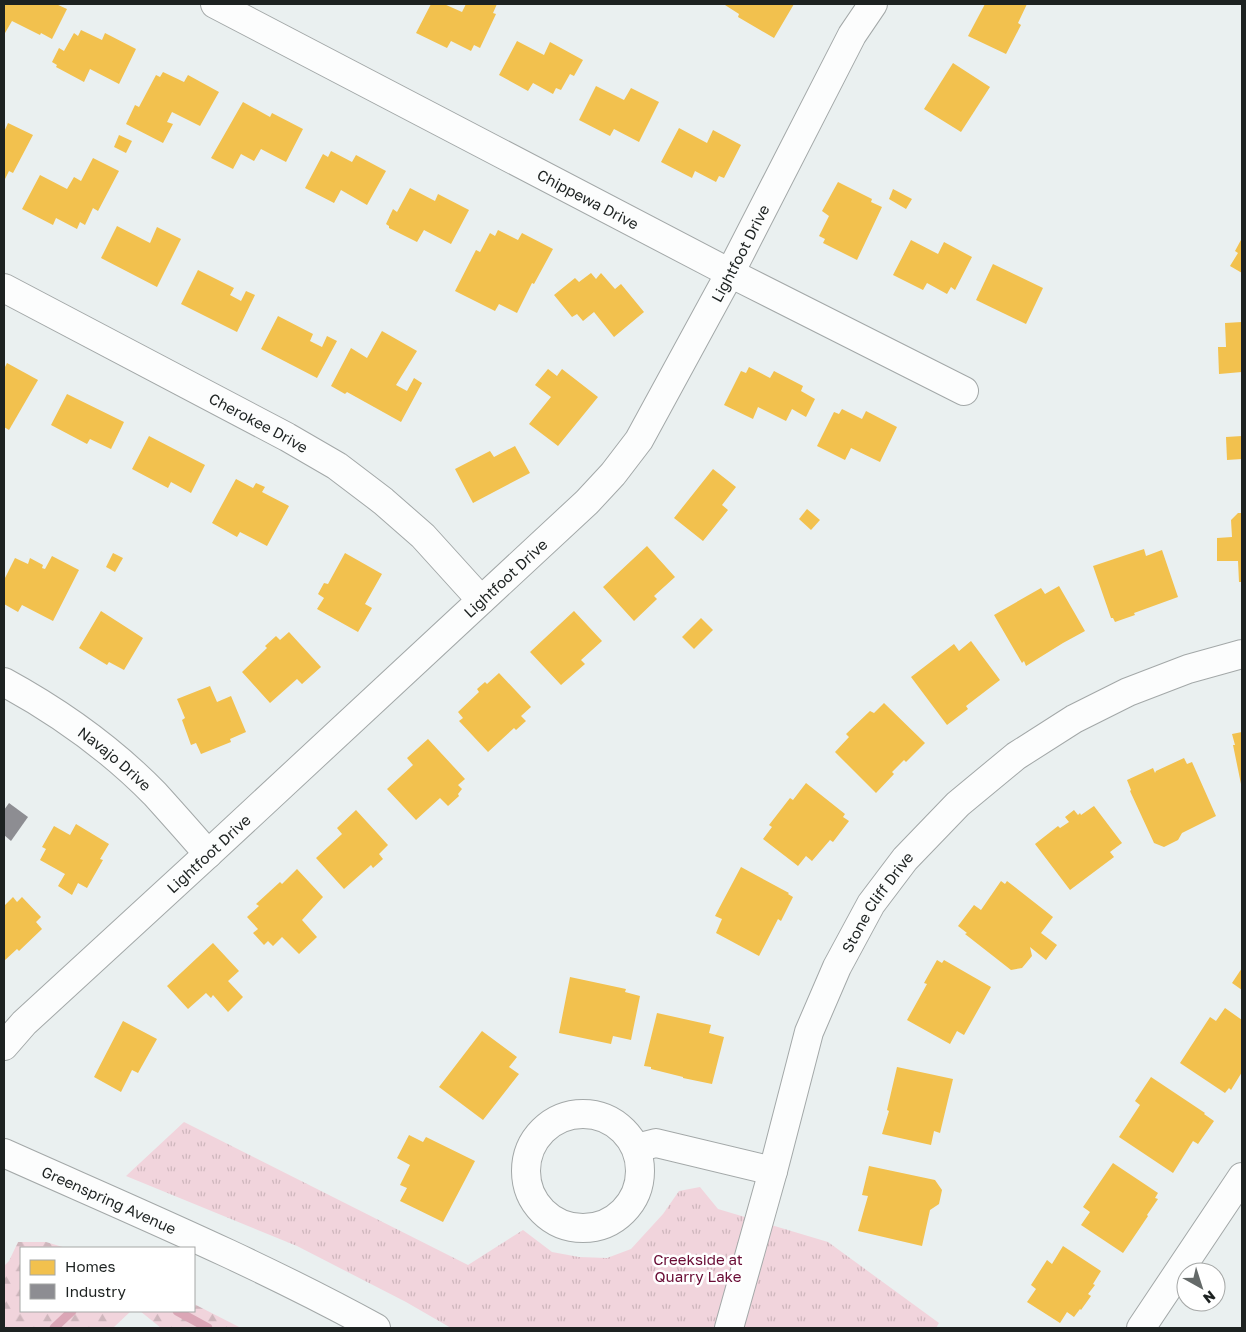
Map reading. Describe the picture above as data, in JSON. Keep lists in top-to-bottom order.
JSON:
{
  "streets": {
    "street": [
      "Chippewa Drive",
      "Lightfoot Drive",
      "Cherokee Drive",
      "Navajo Drive",
      "Stone Cliff Drive",
      "Greenspring Avenue"
    ]
  },
  "crossings": [
    ["Chippewa Drive", "Lightfoot Drive"],
    ["Lightfoot Drive", "Cherokee Drive"],
    ["Lightfoot Drive", "Navajo Drive"]
  ],
  "parks": ["Creekside at Quarry Lake"],
  "legend": ["Homes", "Industry"],
  "north": "bottom right"
}
